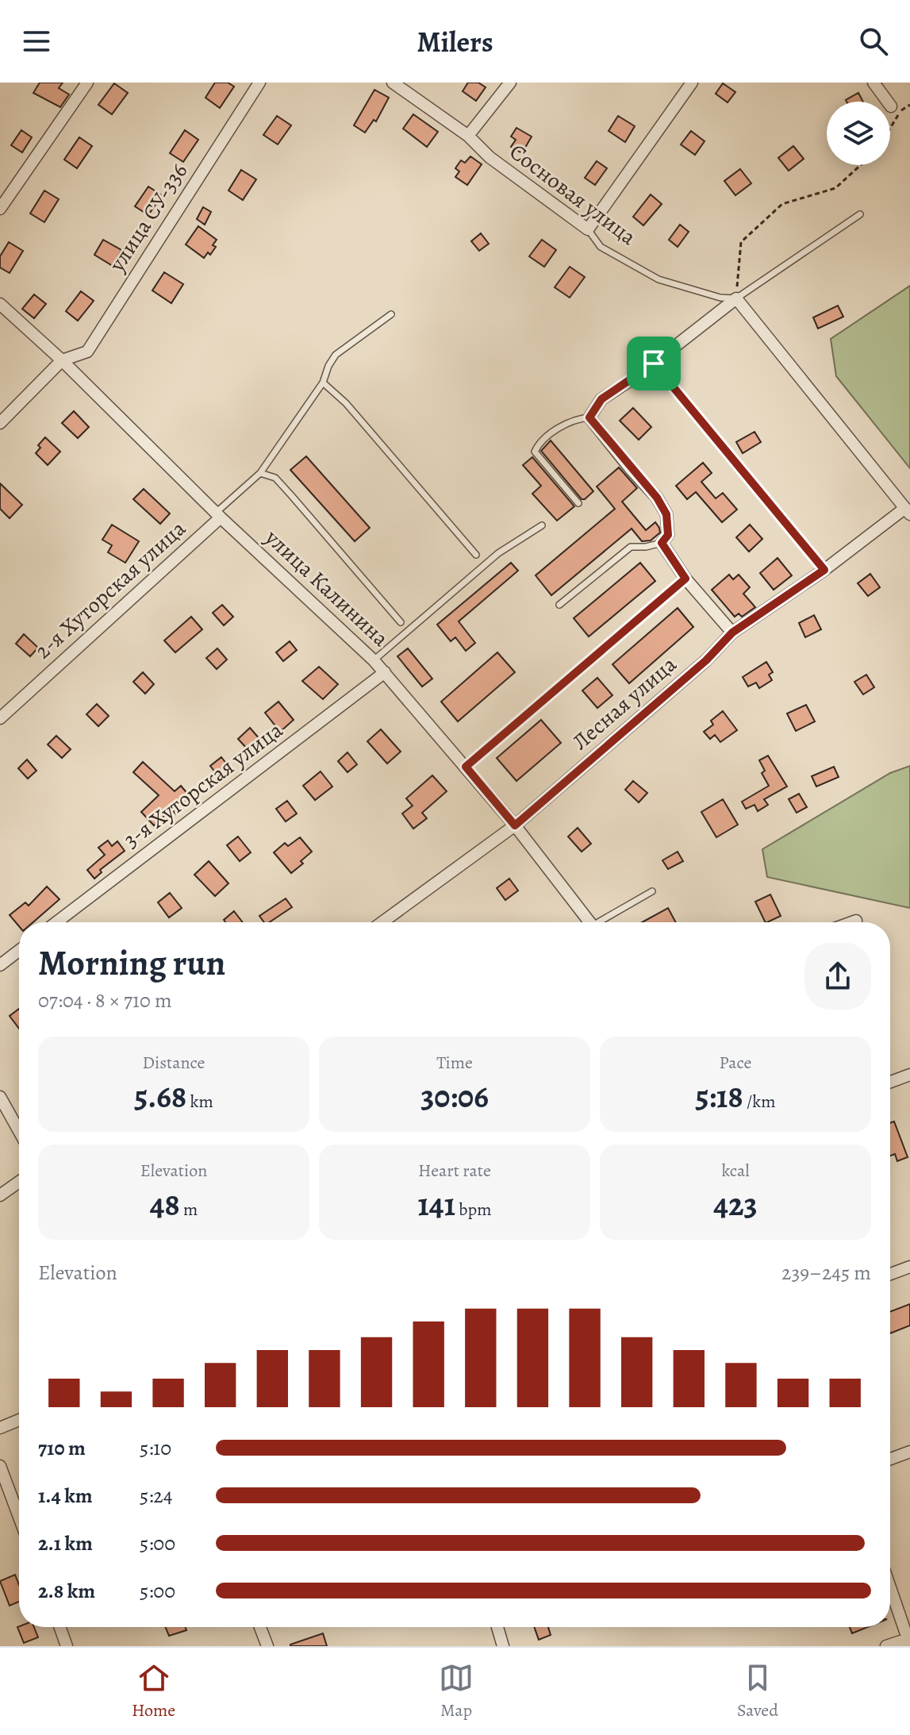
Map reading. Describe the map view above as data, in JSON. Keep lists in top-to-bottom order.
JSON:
{
  "streets": {
    "street": [
      "Сосновая улица",
      "улица СУ-336",
      "улица Калинина",
      "2-я Хуторская улица",
      "Лесная улица",
      "3-я Хуторская улица"
    ]
  },
  "crossings": [
    ["улица СУ-336", "улица Калинина"],
    ["улица Калинина", "2-я Хуторская улица"],
    ["улица Калинина", "Лесная улица"],
    ["улица Калинина", "3-я Хуторская улица"]
  ],
  "page": {
    "header": "Milers",
    "heading": ["Morning run", "07:04 · 8 × 710 m"],
    "stats": [
      ["Distance", "5.68 km"],
      ["Time", "30:06"],
      ["Pace", "5:18 /km"],
      ["Elevation", "48 m"],
      ["Heart rate", "141 bpm"],
      ["kcal", "423"]
    ],
    "chart": ["Elevation", "239–245 m"],
    "list": [
      {
        "name": "710 m",
        "note": "5:10"
      },
      {
        "name": "1.4 km",
        "note": "5:24"
      },
      {
        "name": "2.1 km",
        "note": "5:00"
      },
      {
        "name": "2.8 km",
        "note": "5:00"
      }
    ],
    "tabs": ["Home", "Map", "Saved"]
  }
}
